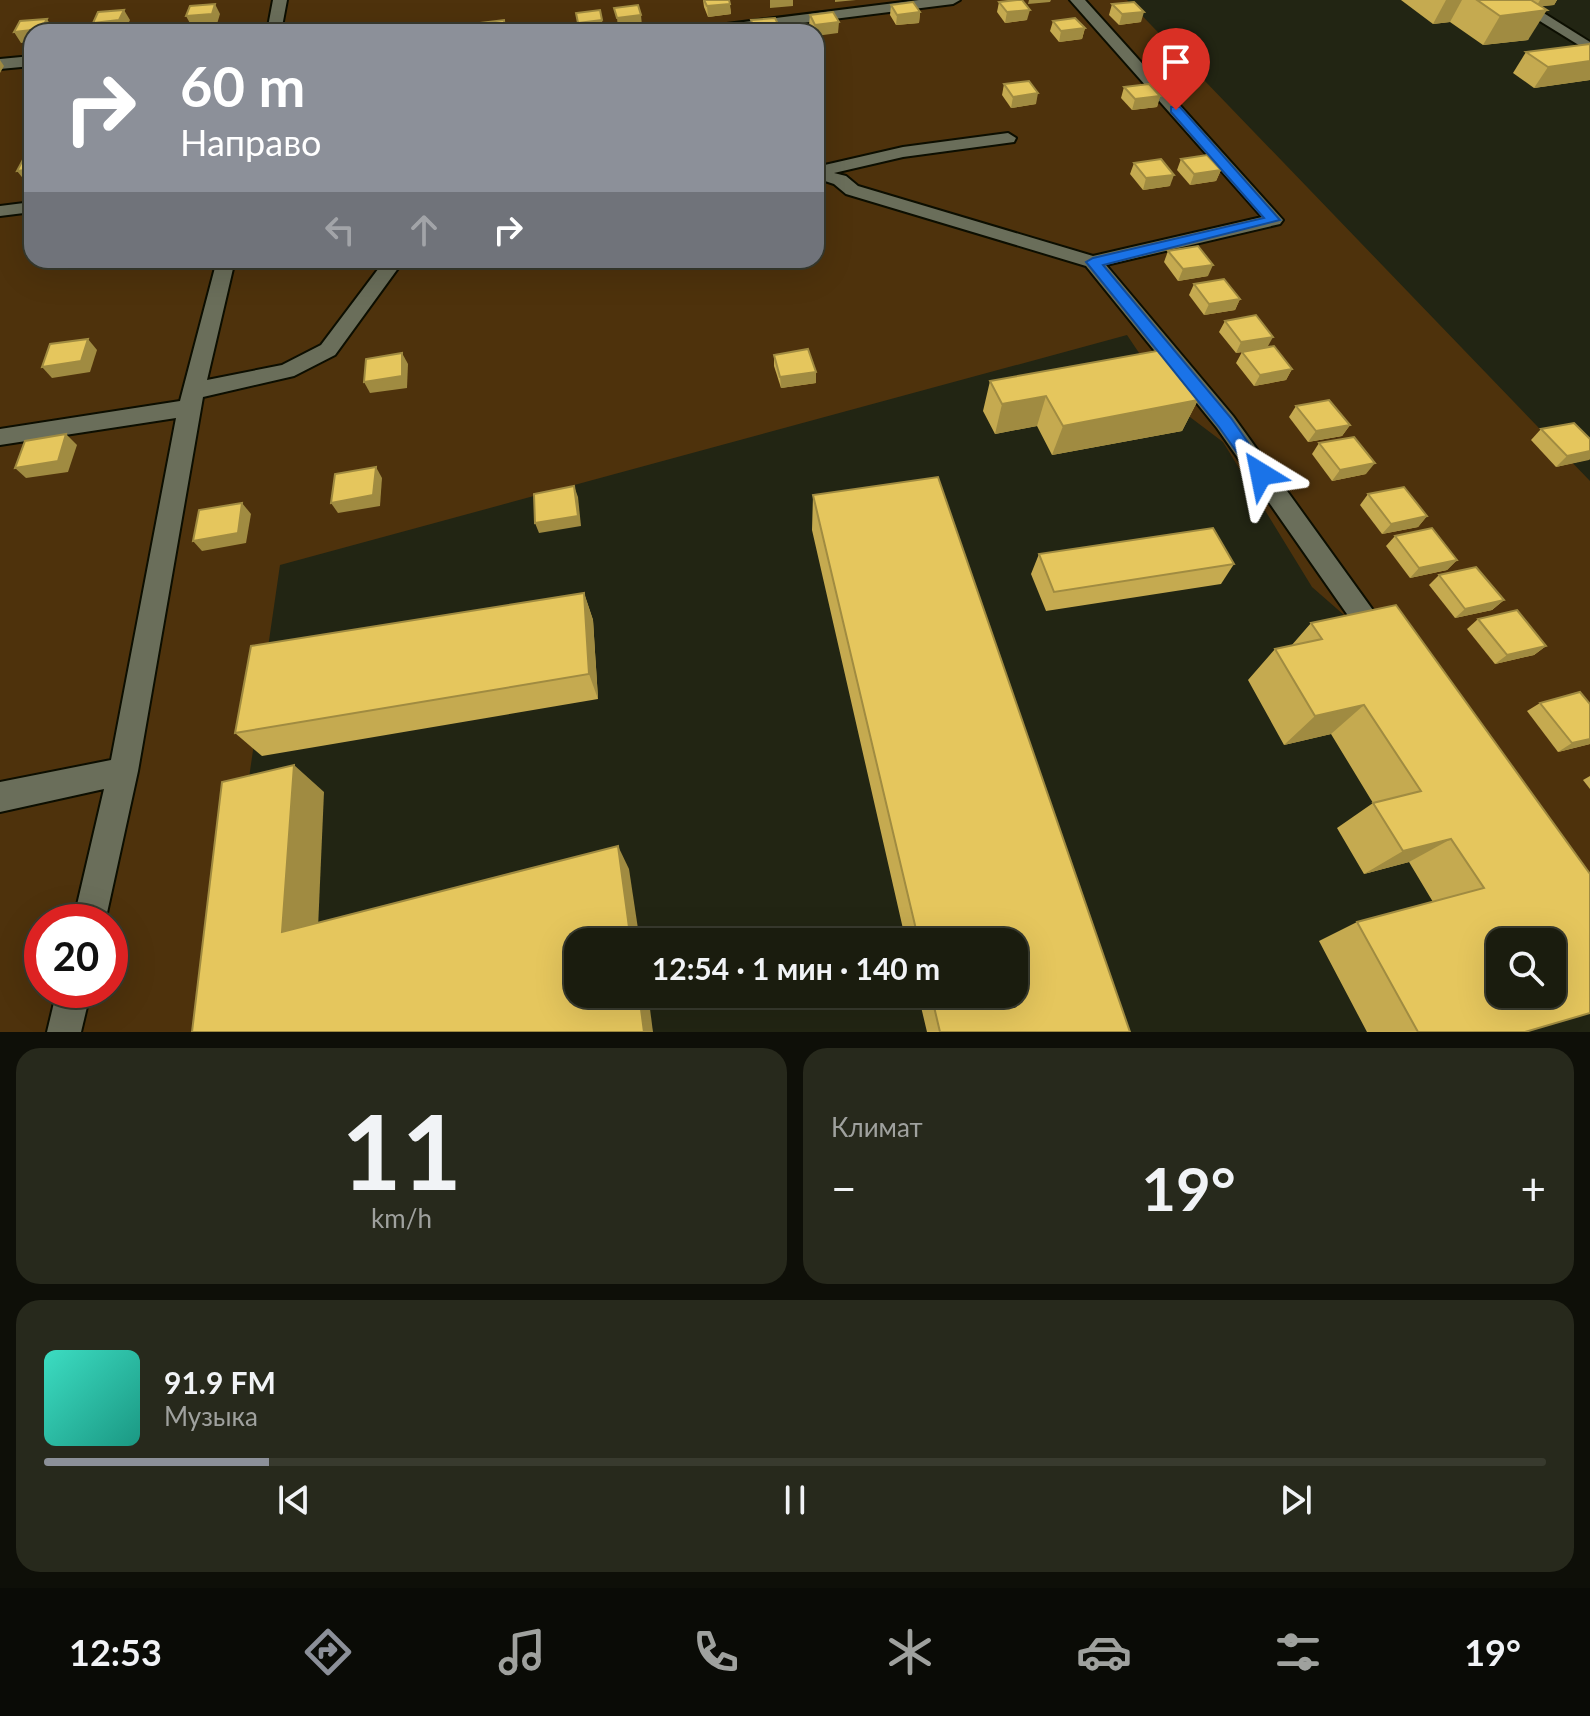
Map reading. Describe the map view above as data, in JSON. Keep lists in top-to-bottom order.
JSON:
{
  "page": {
    "turn": ["60 m", "Направо"],
    "limit": "20",
    "trip": "12:54 · 1 мин · 140 m",
    "tile": [
      ["11", "km/h"],
      "Климат"
    ],
    "heat": ["−", "19°", "+"],
    "song": ["91.9 FM", "Музыка"],
    "tabs": ["12:53", "19°"]
  }
}
